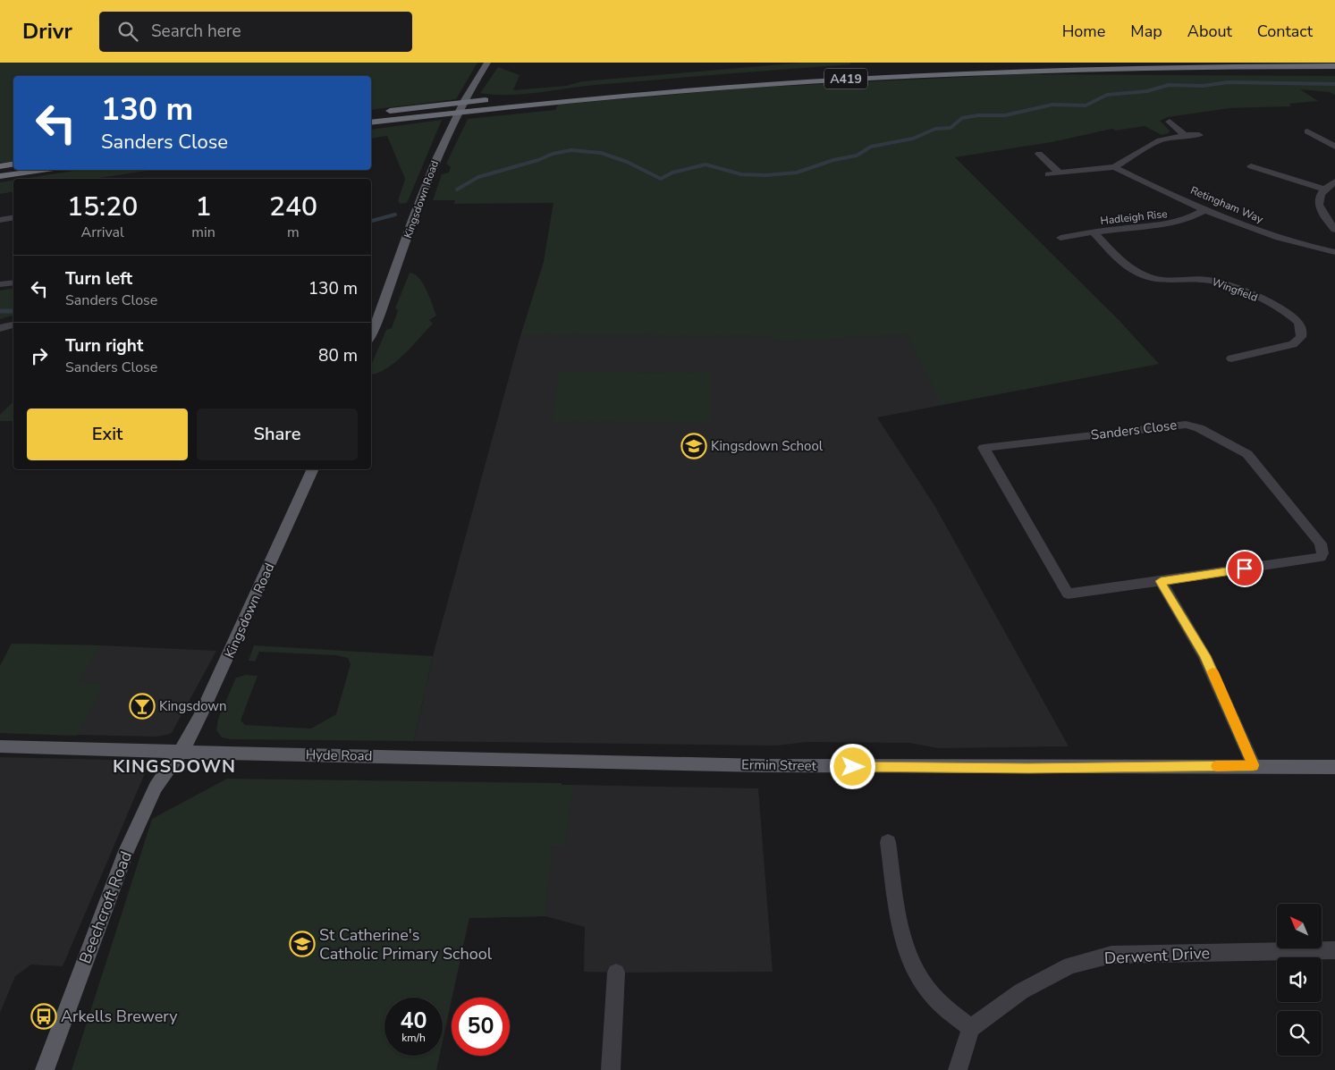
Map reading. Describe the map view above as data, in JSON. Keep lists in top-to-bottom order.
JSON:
{
  "streets": {
    "highway": ["A419"],
    "main road": [
      "Kingsdown Road",
      "Hyde Road",
      "Ermin Street",
      "Beechcroft Road"
    ],
    "street": [
      "Retingham Way",
      "Hadleigh Rise",
      "Wingfield",
      "Sanders Close",
      "Derwent Drive"
    ]
  },
  "crossings": [
    ["Kingsdown Road", "Hyde Road"],
    ["Kingsdown Road", "Beechcroft Road"],
    ["Retingham Way", "Hadleigh Rise"],
    ["Hadleigh Rise", "Wingfield"],
    ["Hyde Road", "Ermin Street"],
    ["Hyde Road", "Beechcroft Road"]
  ],
  "districts": ["KINGSDOWN"],
  "places": {
    "school or university": ["Kingsdown School", "St Catherine's Catholic Primary School"],
    "bar": ["Kingsdown"],
    "bus stop": ["Arkells Brewery"]
  },
  "north": "top left",
  "page": {
    "header": "Drivr",
    "search": "Search here",
    "nav": [
      "Home",
      "Map",
      "About",
      "Contact"
    ],
    "turn": ["130 m", "Sanders Close"],
    "eta": [
      "15:20",
      "Arrival",
      "1",
      "min",
      "240",
      "m"
    ],
    "list": [
      {
        "name": "Turn left",
        "note": "Sanders Close",
        "value": "130 m"
      },
      {
        "name": "Turn right",
        "note": "Sanders Close",
        "value": "80 m"
      }
    ],
    "buttons": ["Exit", "Share"],
    "speed": "40 km/h",
    "limit": "50"
  }
}
